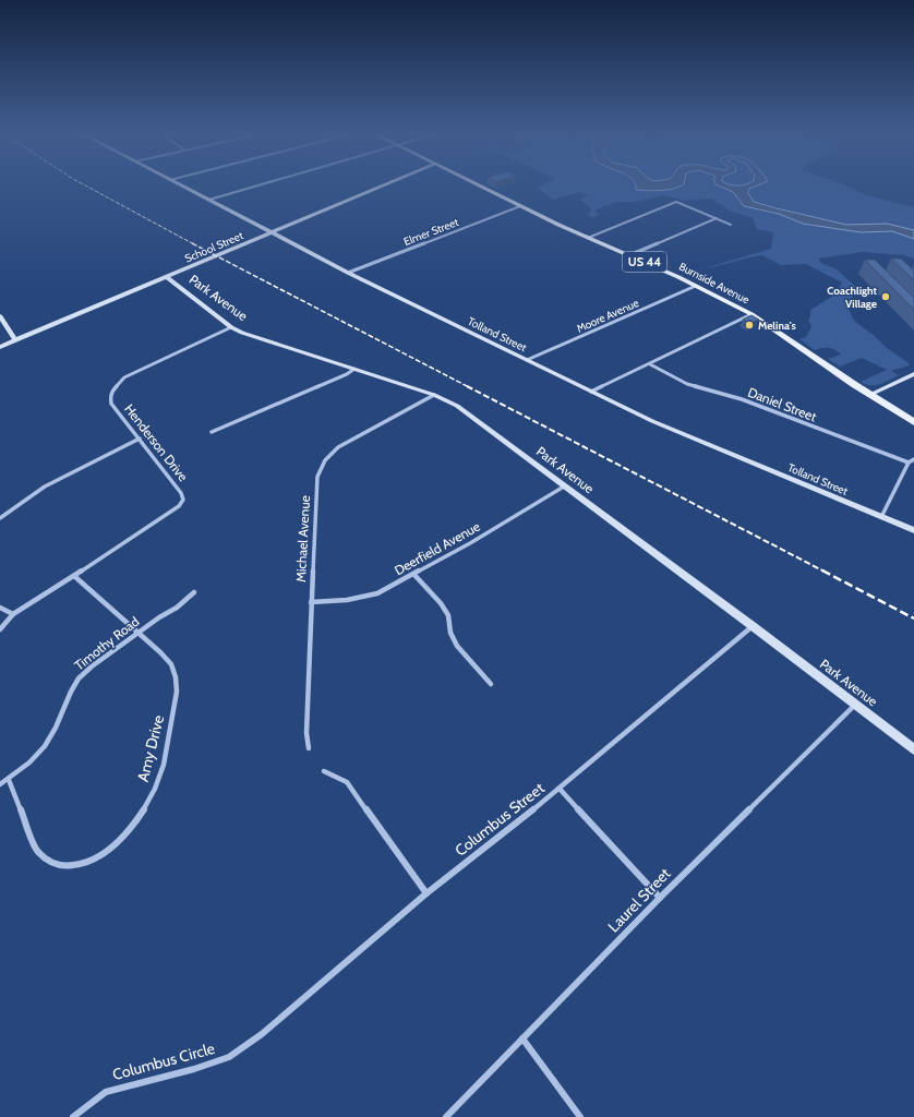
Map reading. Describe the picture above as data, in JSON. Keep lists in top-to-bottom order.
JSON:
{
  "streets": {
    "main road": [
      "School Street",
      "US 44",
      "Burnside Avenue",
      "Park Avenue",
      "Tolland Street"
    ],
    "street": [
      "Elmer Street",
      "Moore Avenue",
      "Daniel Street",
      "Henderson Drive",
      "Michael Avenue",
      "Deerfield Avenue",
      "Timothy Road",
      "Amy Drive",
      "Columbus Street",
      "Laurel Street",
      "Columbus Circle"
    ]
  },
  "crossings": [
    ["Elmer Street", "Burnside Avenue"],
    ["Elmer Street", "Tolland Street"],
    ["School Street", "Park Avenue"],
    ["School Street", "Tolland Street"],
    ["Burnside Avenue", "Moore Avenue"],
    ["Park Avenue", "Henderson Drive"],
    ["Park Avenue", "Michael Avenue"],
    ["Park Avenue", "Deerfield Avenue"],
    ["Park Avenue", "Columbus Street"],
    ["Park Avenue", "Laurel Street"],
    ["Moore Avenue", "Tolland Street"],
    ["Henderson Drive", "Amy Drive"],
    ["Michael Avenue", "Deerfield Avenue"],
    ["Timothy Road", "Amy Drive"],
    ["Columbus Street", "Columbus Circle"]
  ],
  "places": ["Coachlight Village", "Melina's"]
}
